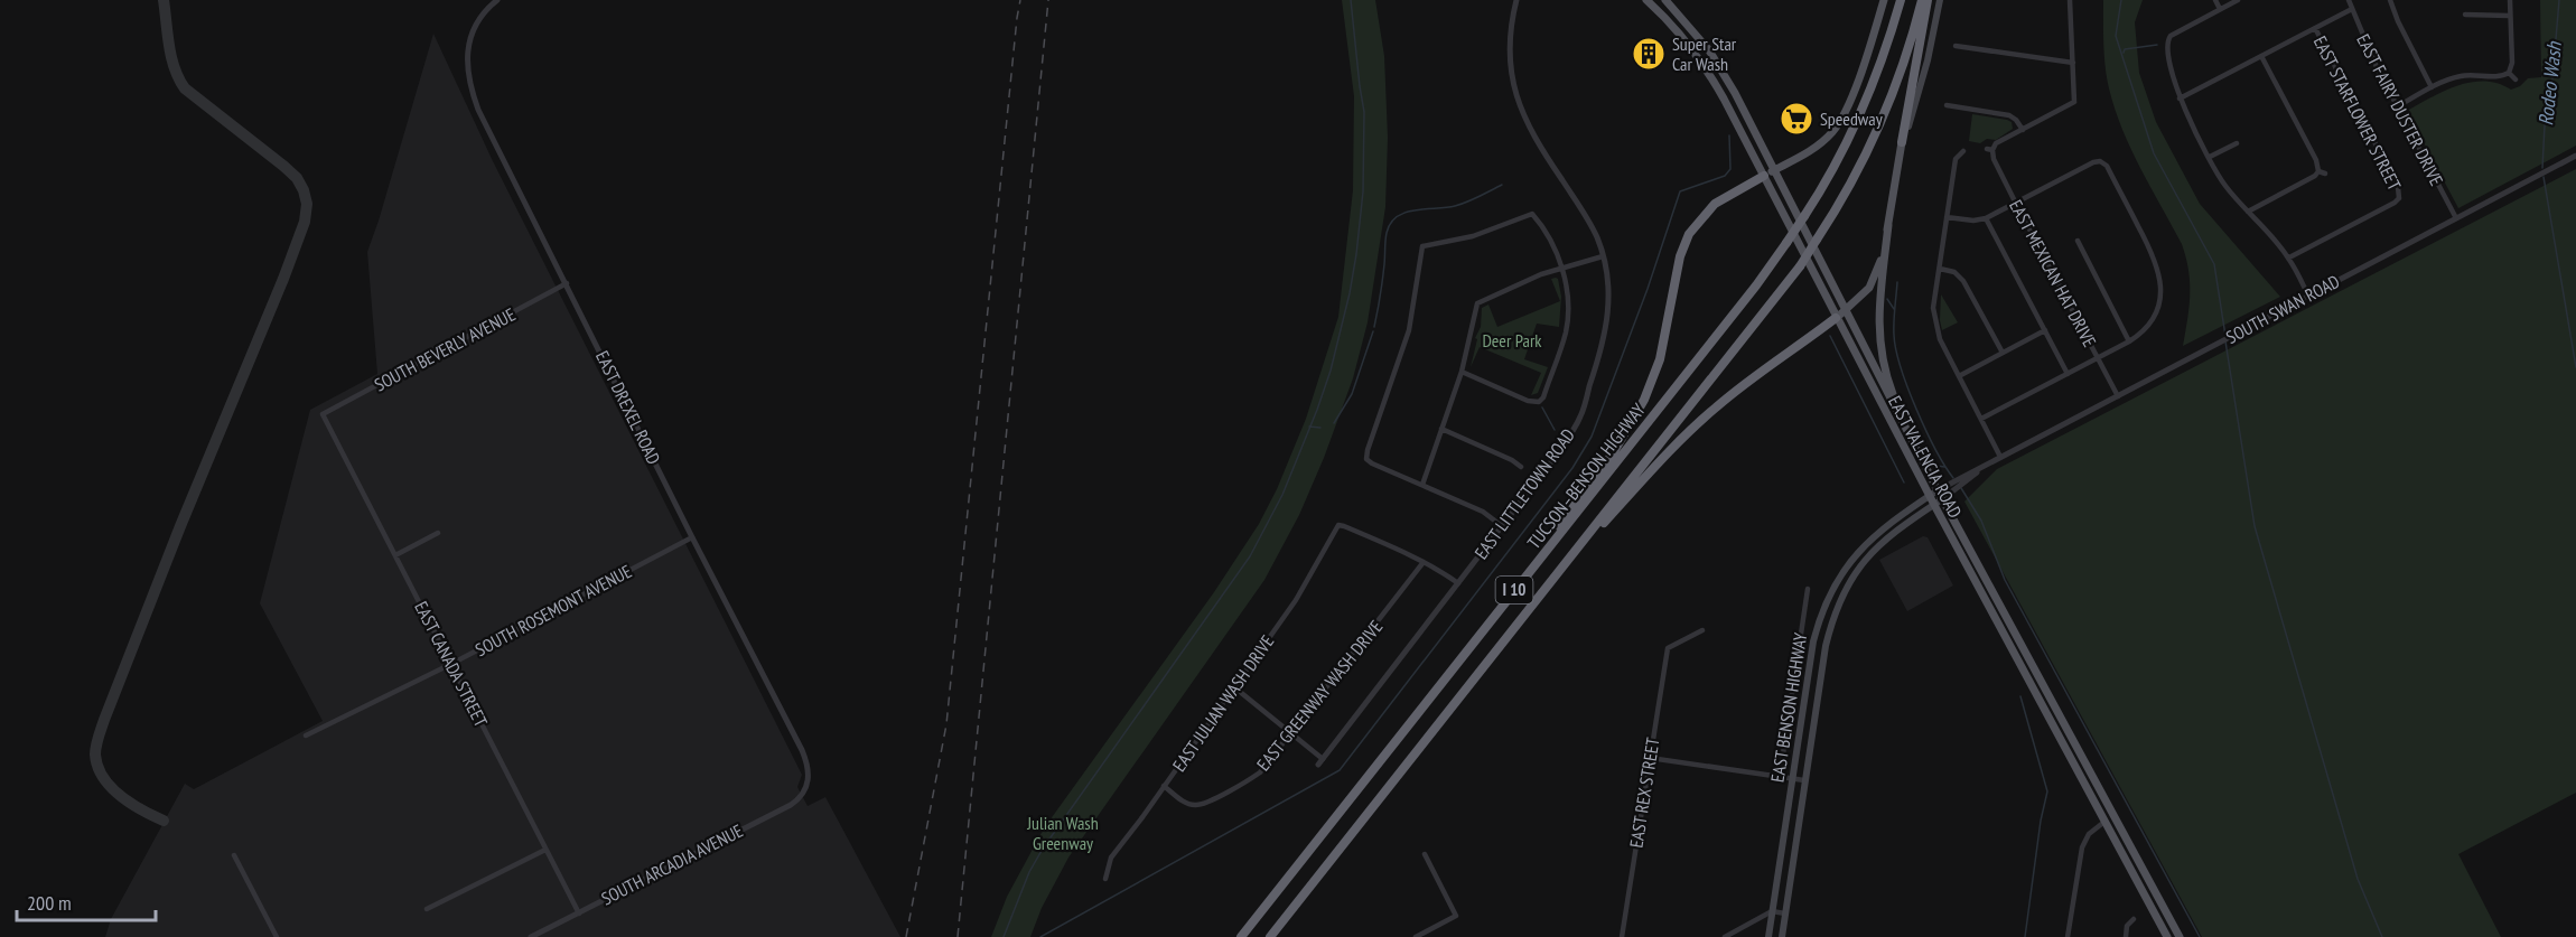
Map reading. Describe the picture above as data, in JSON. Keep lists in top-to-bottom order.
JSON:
{
  "streets": {
    "highway": ["TUCSON–BENSON HIGHWAY", "I 10"],
    "main road": ["EAST VALENCIA ROAD", "EAST BENSON HIGHWAY"],
    "street": [
      "EAST FAIRY DUSTER DRIVE",
      "EAST STARFLOWER STREET",
      "EAST MEXICAN HAT DRIVE",
      "SOUTH SWAN ROAD",
      "SOUTH BEVERLY AVENUE",
      "EAST DREXEL ROAD",
      "EAST LITTLETOWN ROAD",
      "SOUTH ROSEMONT AVENUE",
      "EAST CANADA STREET",
      "EAST GREENWAY WASH DRIVE",
      "EAST JULIAN WASH DRIVE",
      "EAST REX STREET",
      "SOUTH ARCADIA AVENUE"
    ]
  },
  "crossings": [
    ["EAST FAIRY DUSTER DRIVE", "SOUTH SWAN ROAD"],
    ["EAST MEXICAN HAT DRIVE", "SOUTH SWAN ROAD"],
    ["SOUTH SWAN ROAD", "EAST VALENCIA ROAD"],
    ["SOUTH SWAN ROAD", "EAST BENSON HIGHWAY"],
    ["SOUTH BEVERLY AVENUE", "EAST DREXEL ROAD"],
    ["SOUTH BEVERLY AVENUE", "EAST CANADA STREET"],
    ["EAST DREXEL ROAD", "SOUTH ROSEMONT AVENUE"],
    ["EAST DREXEL ROAD", "SOUTH ARCADIA AVENUE"],
    ["EAST VALENCIA ROAD", "EAST BENSON HIGHWAY"],
    ["SOUTH ROSEMONT AVENUE", "EAST CANADA STREET"],
    ["EAST CANADA STREET", "SOUTH ARCADIA AVENUE"],
    ["EAST GREENWAY WASH DRIVE", "EAST JULIAN WASH DRIVE"]
  ],
  "water": ["Rodeo Wash"],
  "parks": ["Deer Park", "Julian Wash Greenway"],
  "places": {
    "building": ["Super Star Car Wash"],
    "supermarket": ["Speedway"]
  },
  "scale_bar": "200 m"
}
